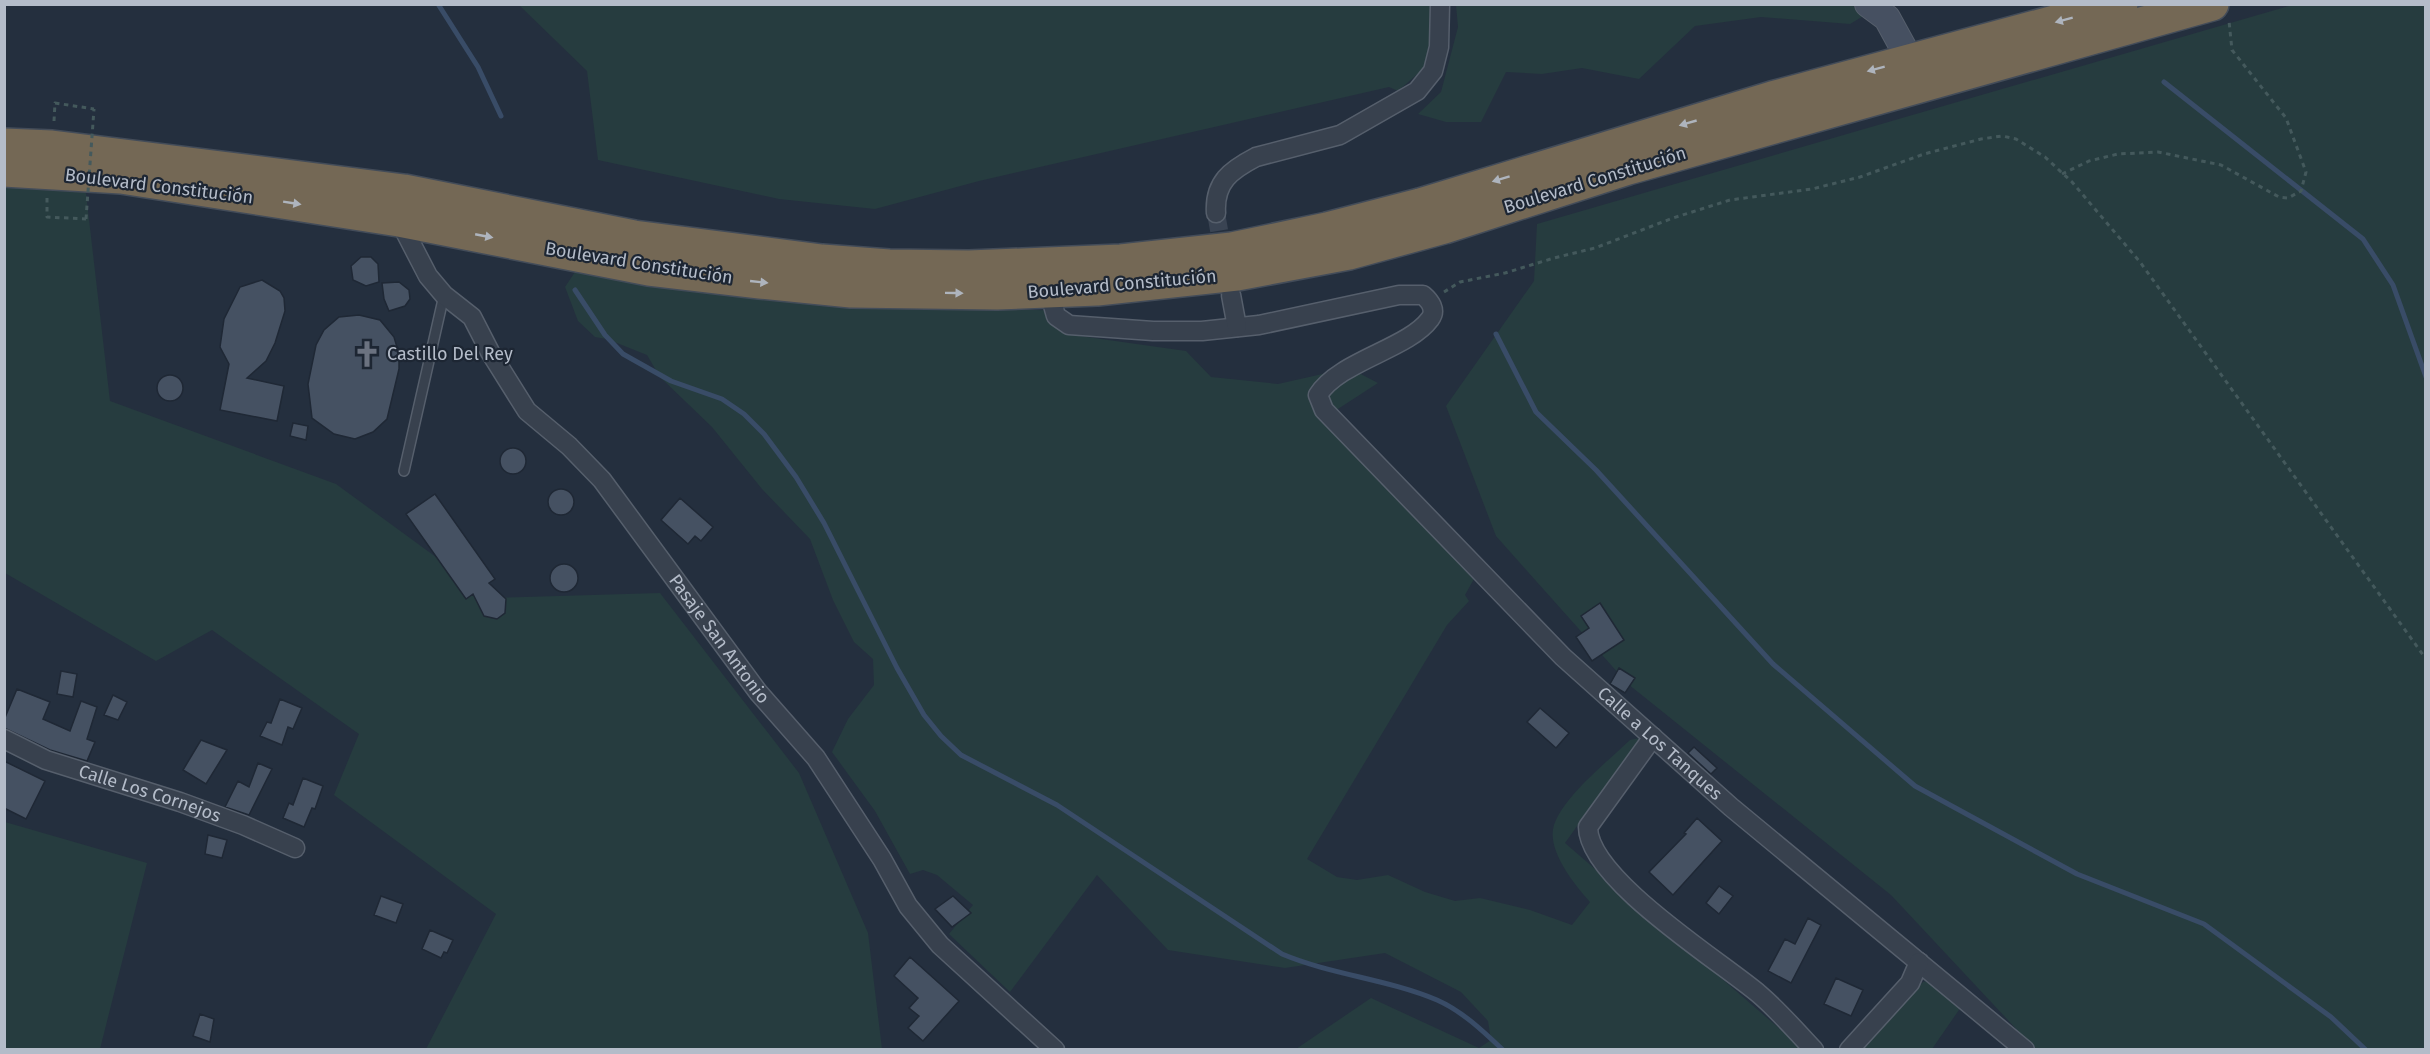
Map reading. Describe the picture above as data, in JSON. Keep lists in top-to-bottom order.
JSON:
{
  "streets": {
    "highway": ["Boulevard Constitución"],
    "street": ["Pasaje San Antonio", "Calle a Los Tanques", "Calle Los Cornejos"]
  },
  "crossings": [
    ["Boulevard Constitución", "Pasaje San Antonio"]
  ],
  "places": {
    "church": ["Castillo Del Rey"]
  }
}
